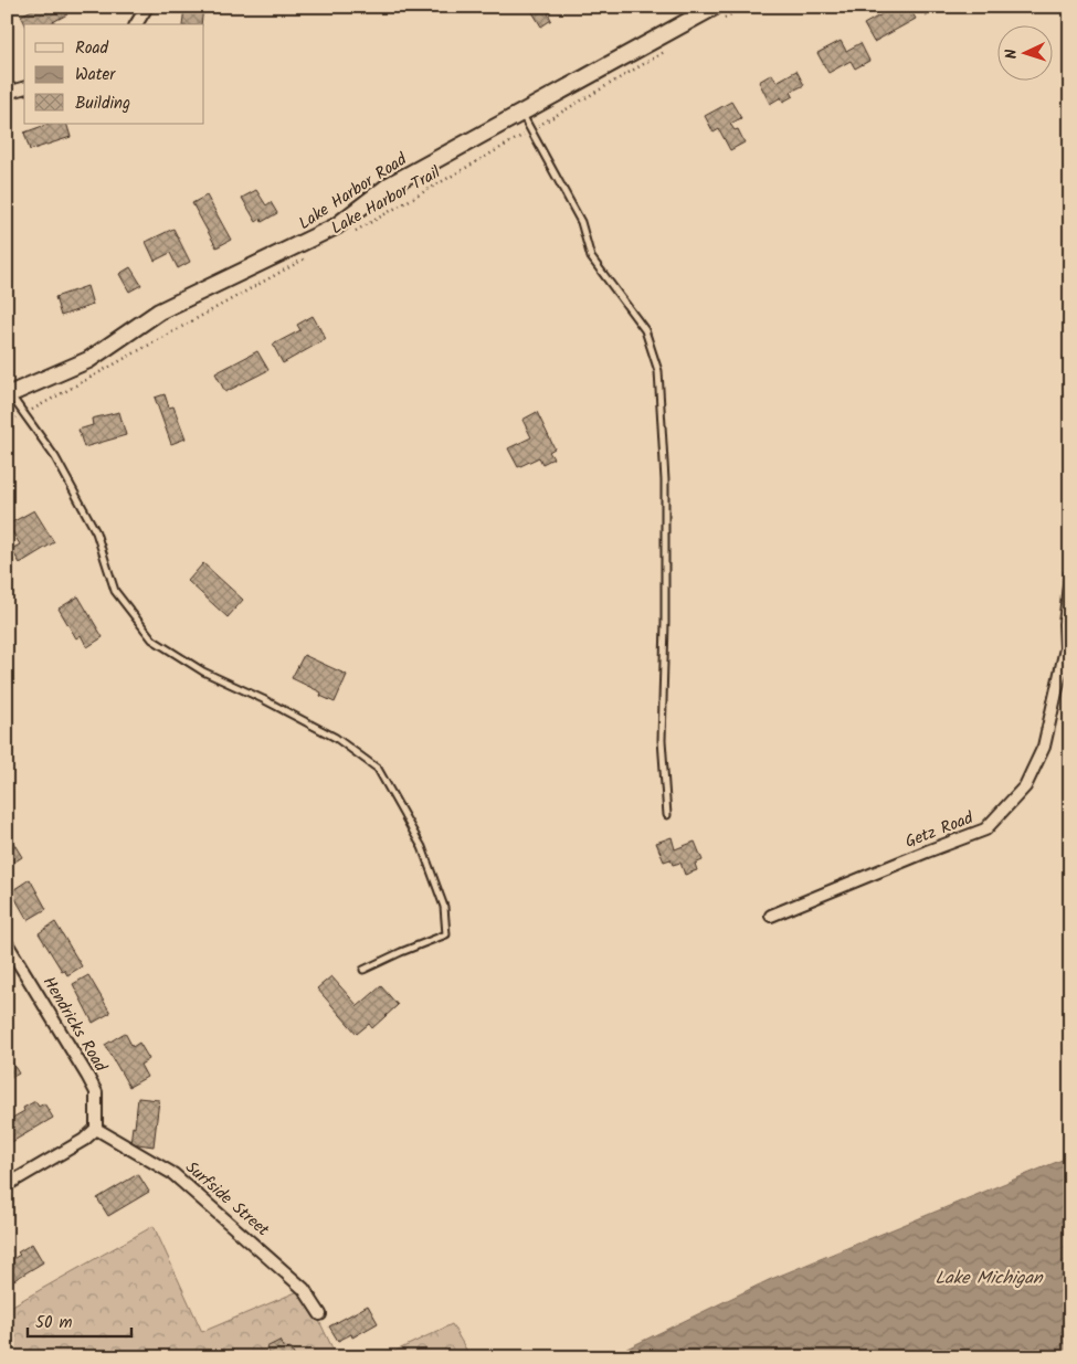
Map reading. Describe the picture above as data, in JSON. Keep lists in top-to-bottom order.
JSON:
{
  "streets": {
    "street": [
      "Lake Harbor Road",
      "Getz Road",
      "Hendricks Road",
      "Surfside Street"
    ],
    "path": ["Lake Harbor Trail"]
  },
  "crossings": [
    ["Hendricks Road", "Surfside Street"]
  ],
  "water": ["Lake Michigan"],
  "legend": ["Road", "Water", "Building"],
  "scale_bar": "50 m",
  "north": "left"
}
